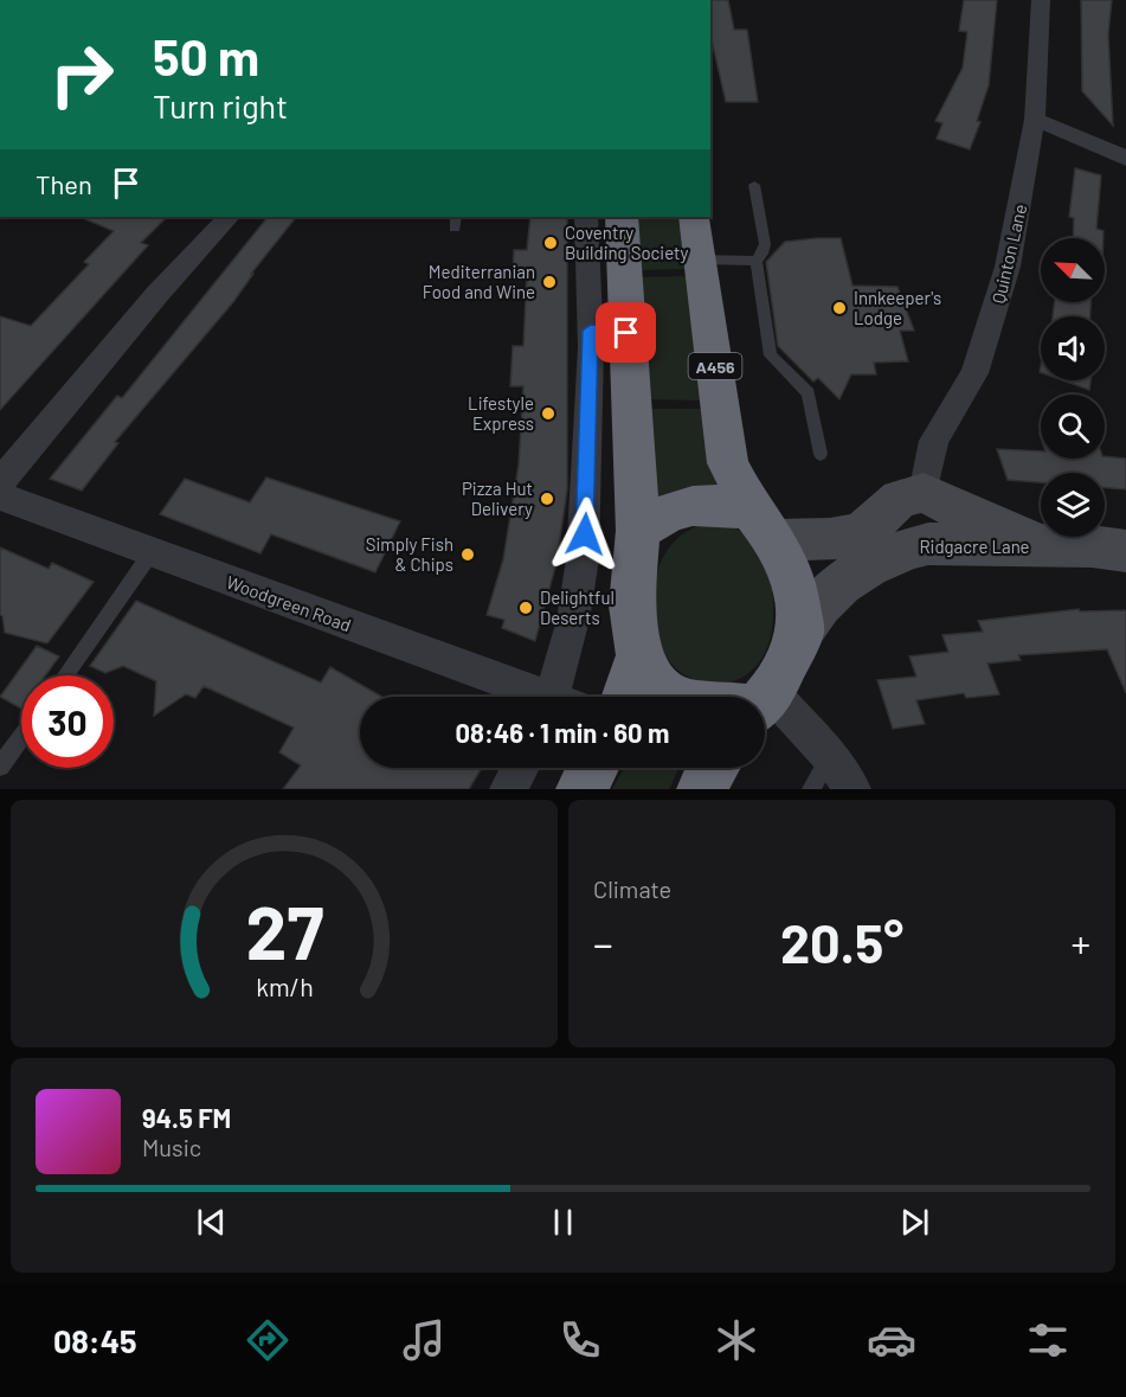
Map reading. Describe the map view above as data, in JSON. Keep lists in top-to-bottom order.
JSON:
{
  "streets": {
    "highway": ["A456"],
    "street": ["Quinton Lane", "Ridgacre Lane", "Woodgreen Road"]
  },
  "crossings": [
    ["Quinton Lane", "Ridgacre Lane"],
    ["A456", "Ridgacre Lane"]
  ],
  "places": [
    "Coventry Building Society",
    "Mediterranian Food and Wine",
    "Innkeeper's Lodge",
    "Lifestyle Express",
    "Pizza Hut Delivery",
    "Simply Fish & Chips",
    "Delightful Deserts"
  ],
  "north": "top left",
  "page": {
    "turn": ["50 m", "Turn right"],
    "then": "Then",
    "limit": "30",
    "trip": "08:46 · 1 min · 60 m",
    "tile": "Climate",
    "heat": ["−", "20.5°", "+"],
    "song": ["94.5 FM", "Music"],
    "tabs": "08:45",
    "gauge": ["27", "km/h"]
  }
}
